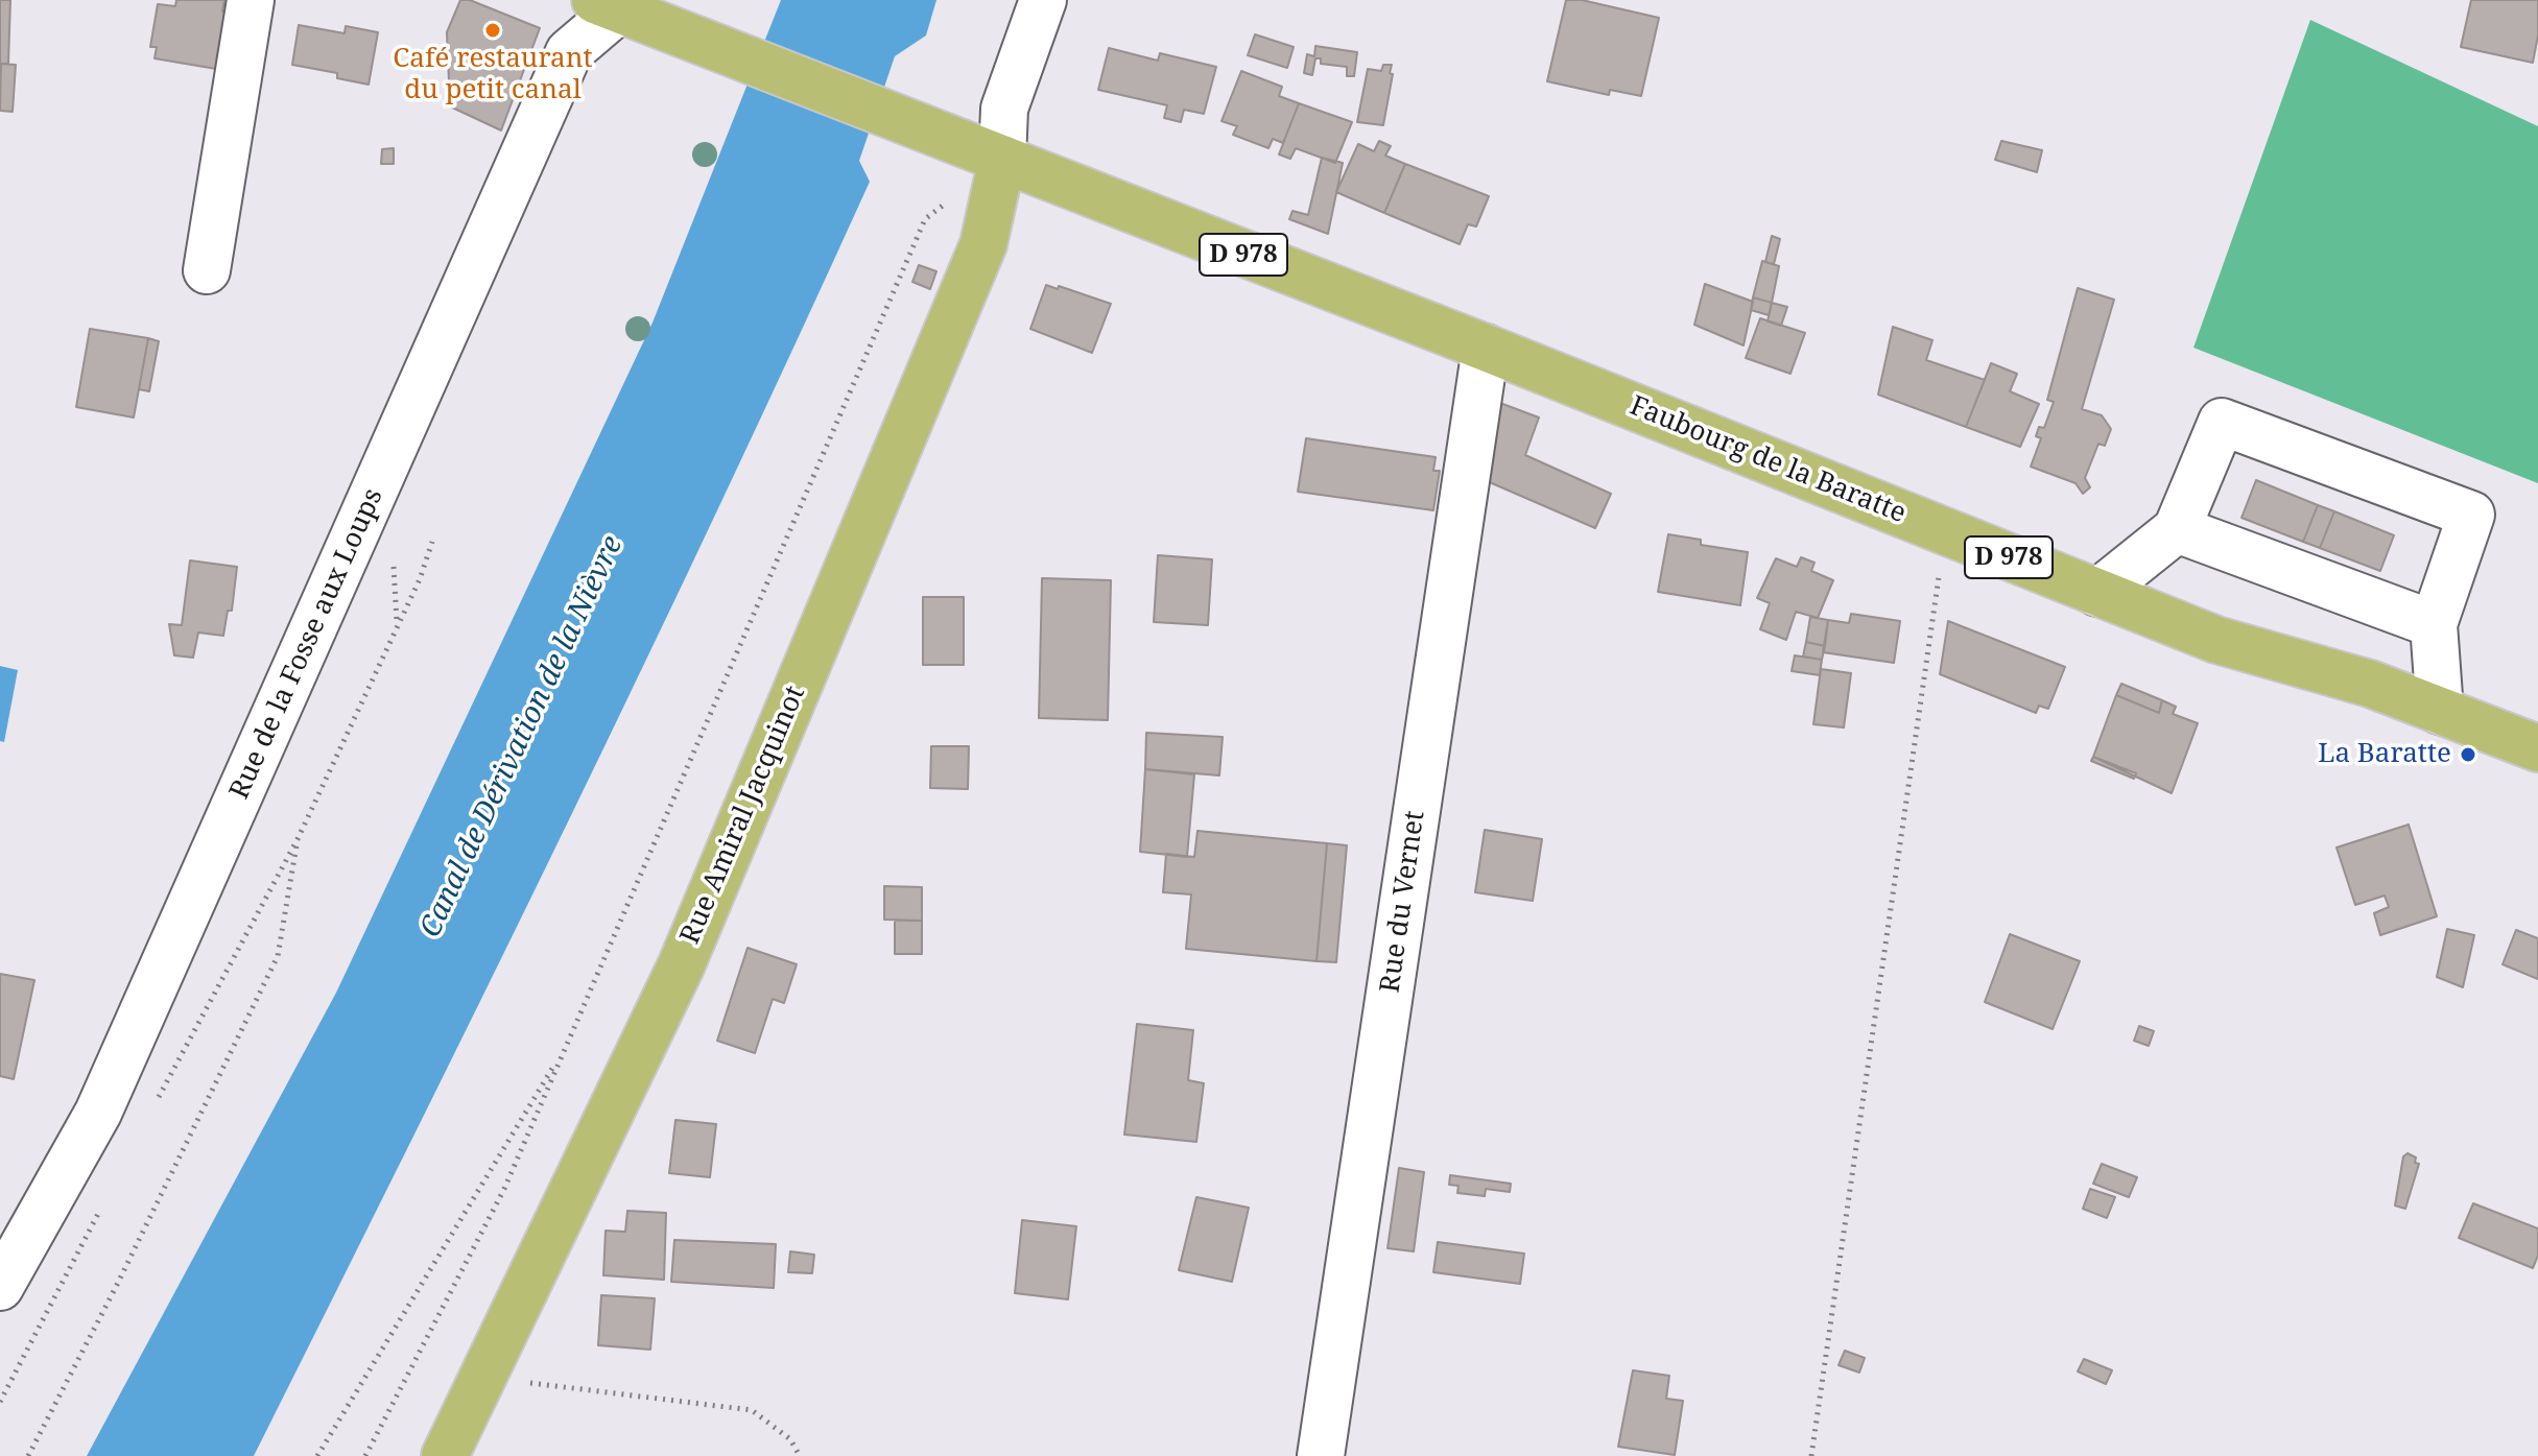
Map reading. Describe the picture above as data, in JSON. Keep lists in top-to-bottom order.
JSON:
{
  "streets": {
    "main road": ["D 978", "Faubourg de la Baratte", "Rue Amiral Jacquinot"],
    "street": ["Rue de la Fosse aux Loups", "Rue du Vernet"]
  },
  "crossings": [
    ["D 978", "Faubourg de la Baratte"],
    ["D 978", "Rue de la Fosse aux Loups"],
    ["D 978", "Rue Amiral Jacquinot"],
    ["Faubourg de la Baratte", "Rue Amiral Jacquinot"],
    ["Faubourg de la Baratte", "Rue du Vernet"]
  ],
  "water": ["Canal de Dérivation de la Nièvre"],
  "places": ["Café restaurant du petit canal", "La Baratte"]
}
